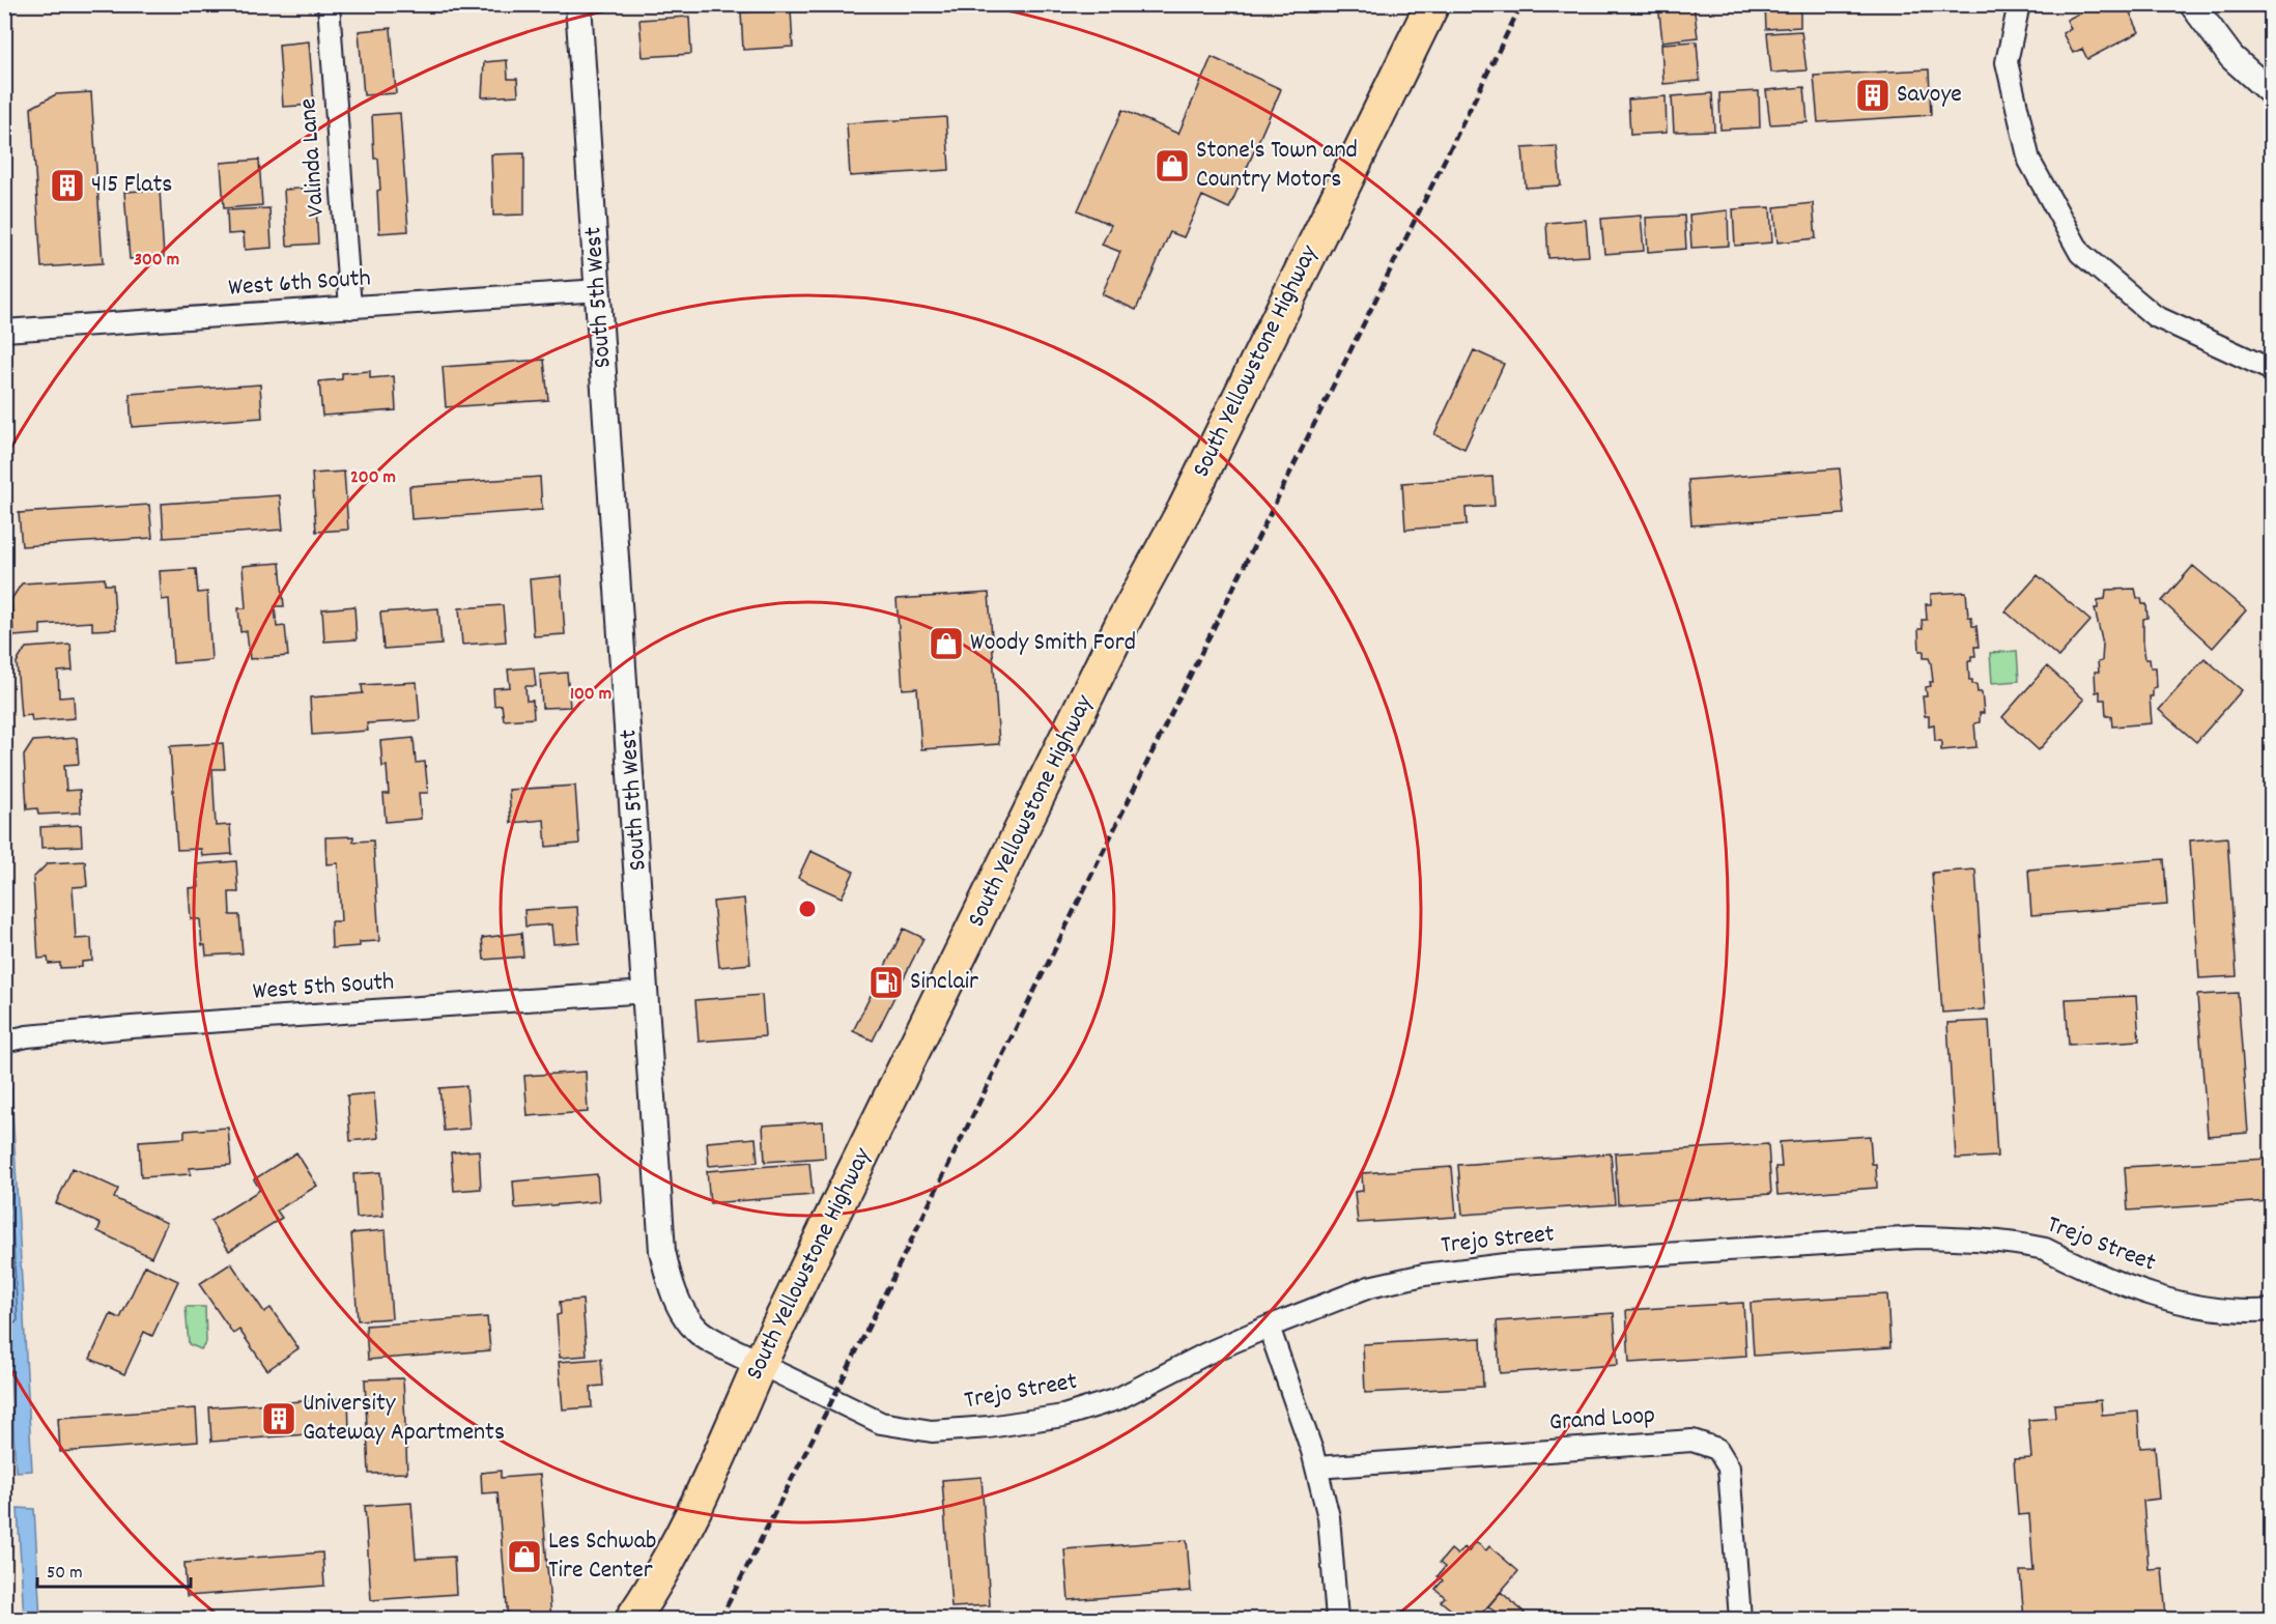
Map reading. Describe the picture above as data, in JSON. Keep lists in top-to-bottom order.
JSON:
{
  "streets": {
    "main road": ["South Yellowstone Highway"],
    "street": [
      "Valinda Lane",
      "West 6th South",
      "South 5th West",
      "West 5th South",
      "Trejo Street",
      "Grand Loop"
    ]
  },
  "crossings": [
    ["Valinda Lane", "West 6th South"],
    ["West 6th South", "South 5th West"],
    ["South 5th West", "South Yellowstone Highway"],
    ["South 5th West", "West 5th South"],
    ["South 5th West", "Trejo Street"],
    ["South Yellowstone Highway", "Trejo Street"]
  ],
  "places": {
    "building": ["Savoye", "415 Flats", "University Gateway Apartments"],
    "shop": ["Stone's Town and Country Motors", "Woody Smith Ford", "Les Schwab Tire Center"],
    "fuel station": ["Sinclair"]
  },
  "scale_bar": "50 m",
  "rings": ["300 m", "200 m", "100 m"]
}
